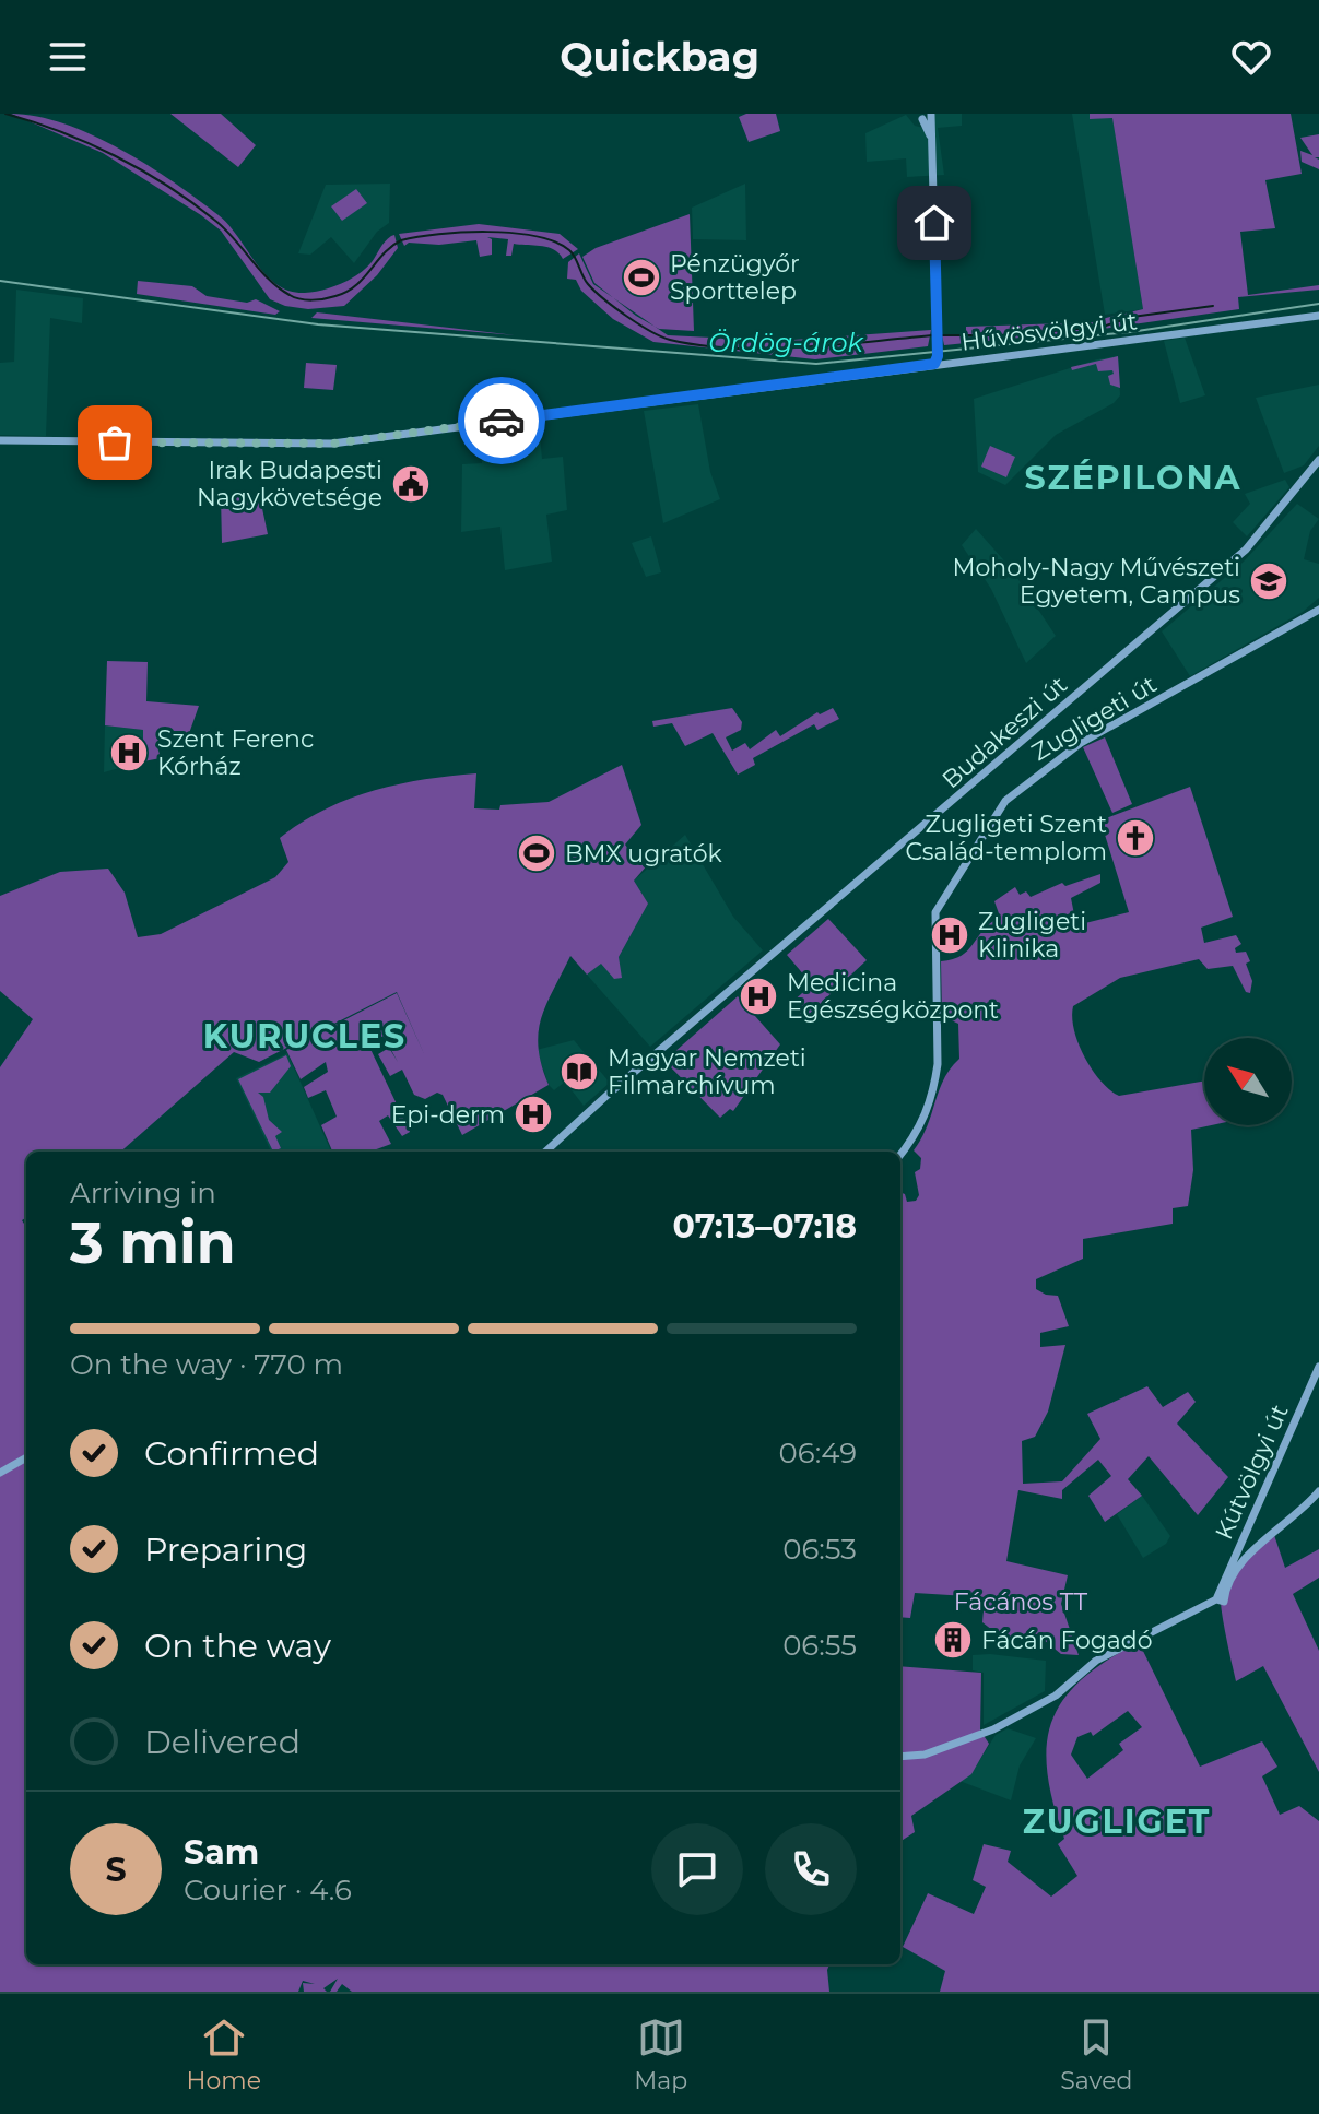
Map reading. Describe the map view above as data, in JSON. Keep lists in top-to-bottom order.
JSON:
{
  "streets": {
    "main road": [
      "Hűvösvölgyi út",
      "Zugligeti út",
      "Budakeszi út",
      "Kútvölgyi út"
    ]
  },
  "districts": ["SZÉPILONA", "KURUCLES", "ZUGLIGET"],
  "water": ["Ördög-árok"],
  "parks": ["Fácános TT"],
  "places": {
    "sports": ["Pénzügyőr Sporttelep", "BMX ugratók"],
    "public building": ["Irak Budapesti Nagykövetsége"],
    "school or university": ["Moholy-Nagy Művészeti Egyetem, Campus"],
    "hospital": [
      "Szent Ferenc Kórház",
      "Zugligeti Klinika",
      "Medicina Egészségközpont",
      "Epi-derm"
    ],
    "church": ["Zugligeti Szent Család-templom"],
    "library": ["Magyar Nemzeti Filmarchívum"],
    "building": ["Fácán Fogadó"]
  },
  "north": "top left",
  "page": {
    "header": "Quickbag",
    "heading": ["3 min", "Arriving in", "07:13–07:18"],
    "panel": ["Sam", "Courier · 4.6"],
    "bar": "On the way · 770 m",
    "list": [
      ["Confirmed", "06:49"],
      ["Preparing", "06:53"],
      ["On the way", "06:55"],
      "Delivered"
    ],
    "round": "S",
    "tabs": ["Home", "Map", "Saved"]
  }
}
